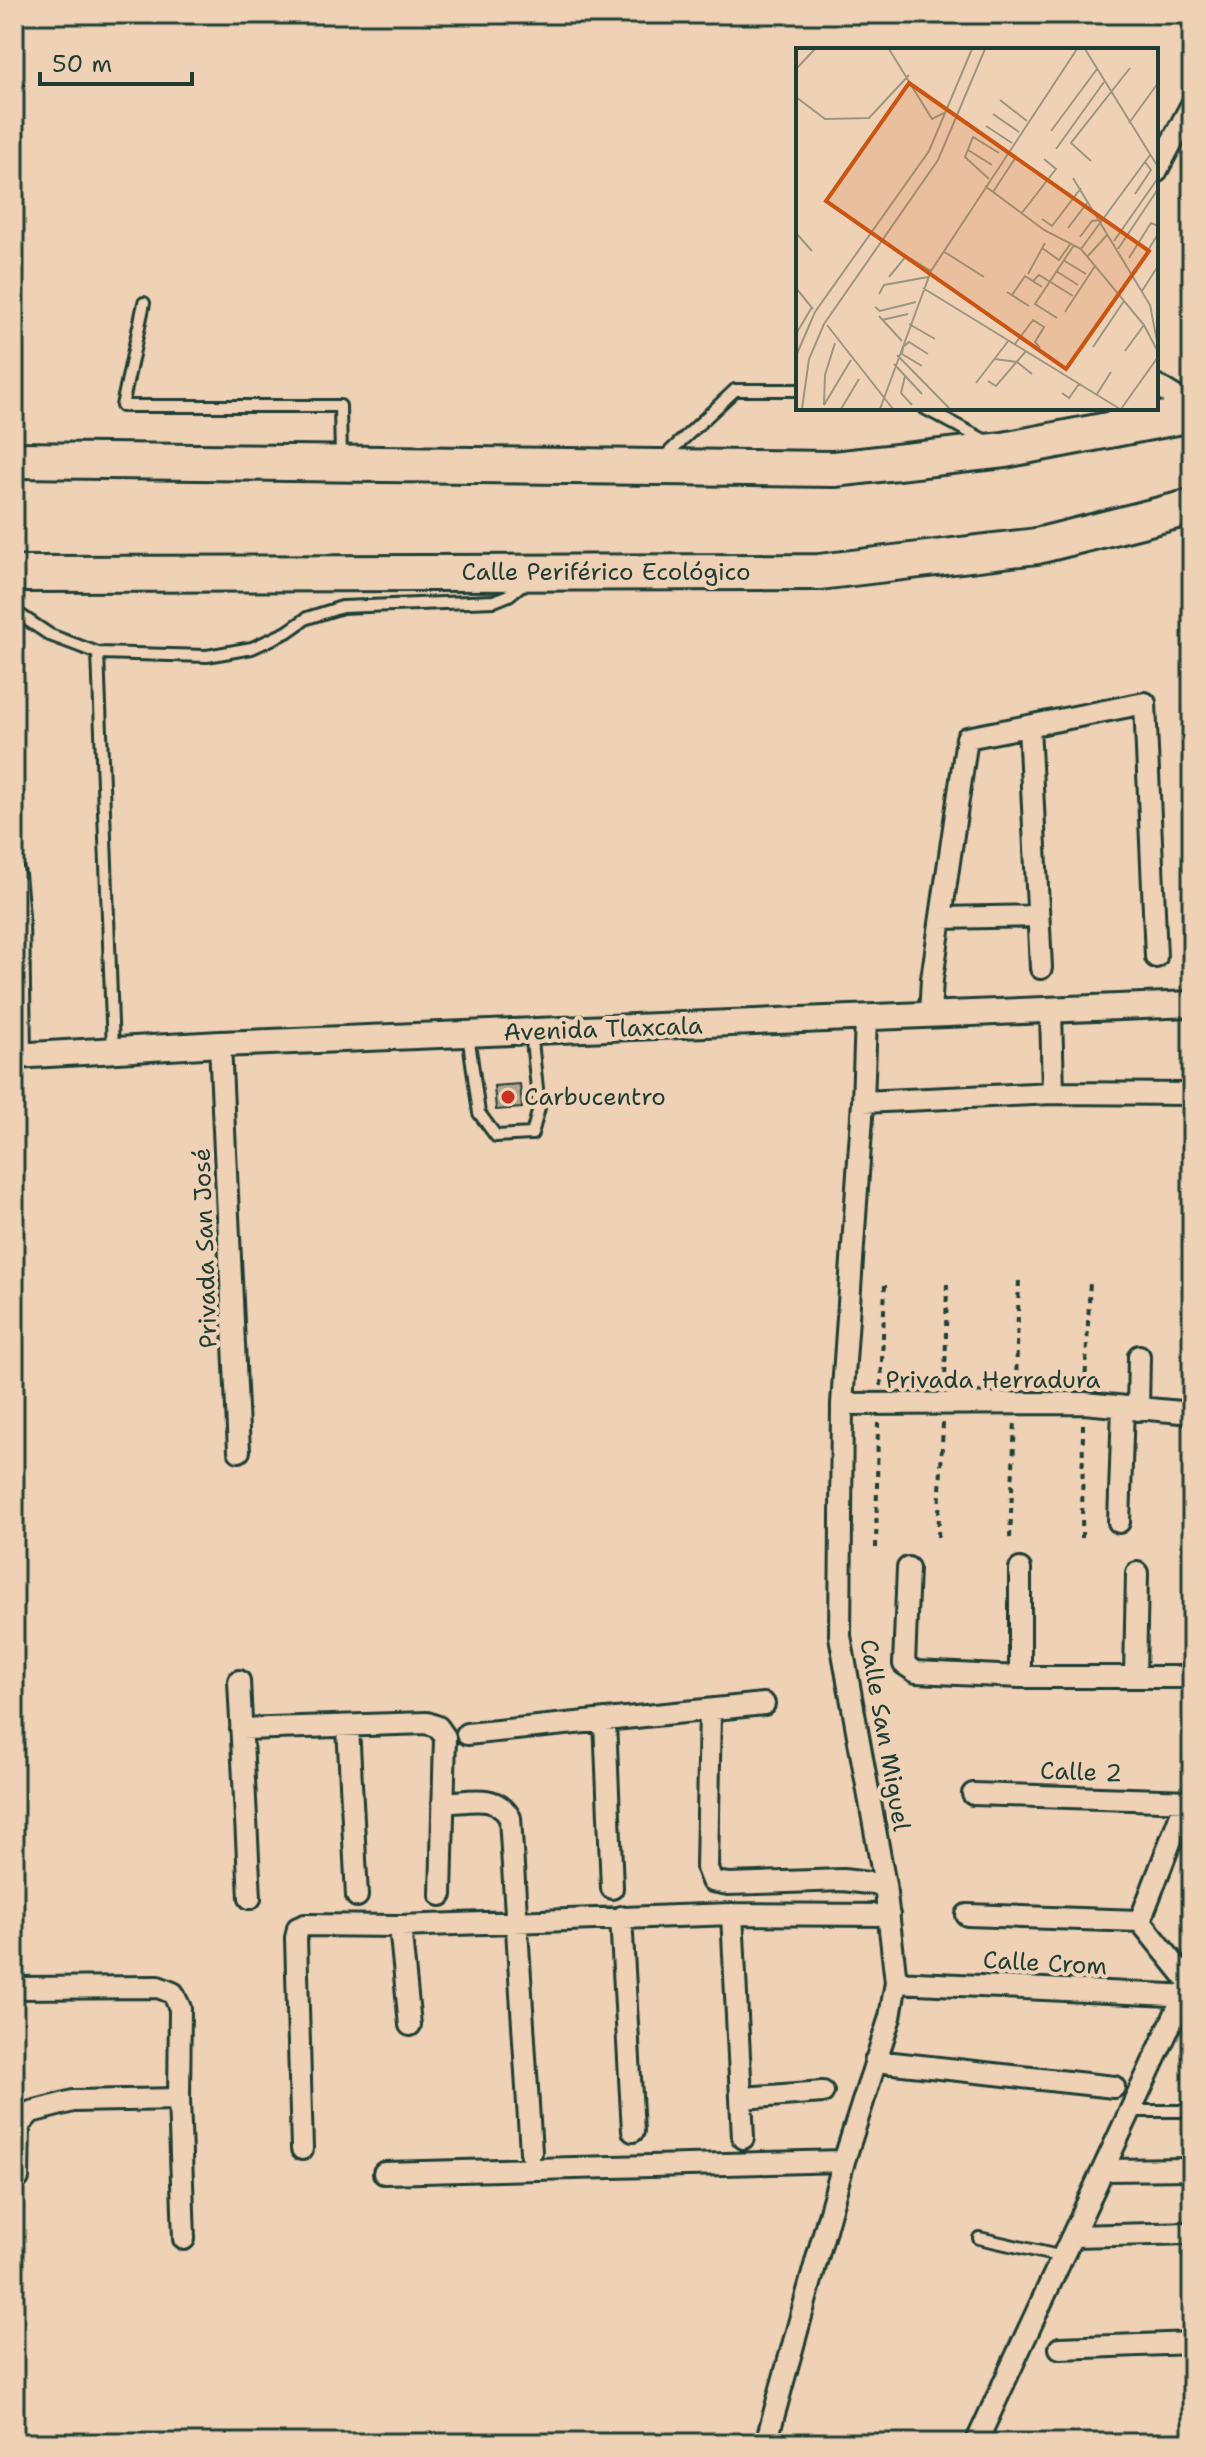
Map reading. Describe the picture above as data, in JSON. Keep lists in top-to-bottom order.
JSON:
{
  "streets": {
    "highway": ["Calle Periférico Ecológico"],
    "street": [
      "Avenida Tlaxcala",
      "Privada San José",
      "Privada Herradura",
      "Calle San Miguel",
      "Calle 2",
      "Calle Crom"
    ]
  },
  "crossings": [
    ["Avenida Tlaxcala", "Privada San José"],
    ["Avenida Tlaxcala", "Calle San Miguel"],
    ["Privada Herradura", "Calle San Miguel"],
    ["Calle San Miguel", "Calle Crom"]
  ],
  "places": ["Carbucentro"],
  "scale_bar": "50 m"
}
